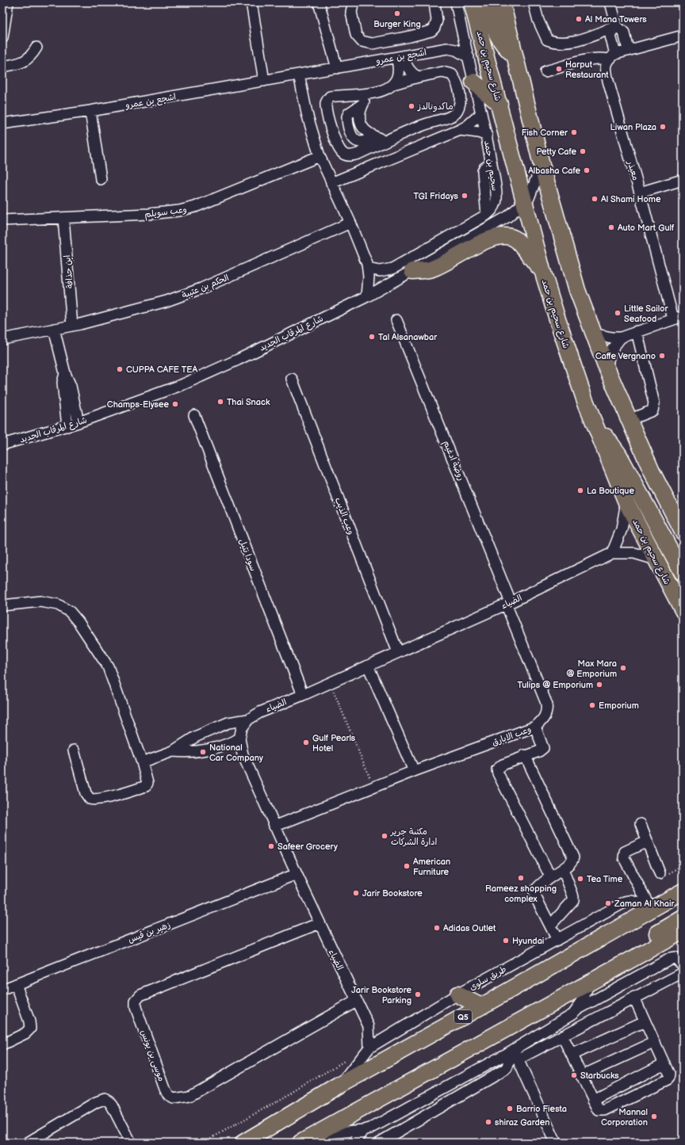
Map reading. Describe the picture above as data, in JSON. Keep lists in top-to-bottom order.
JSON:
{
  "streets": {
    "highway": ["شارع سحيم بن حمد", "طريق سلوى", "Q5"],
    "street": [
      "اشجع بن عمرو",
      "سحيم بن حمد",
      "معيذر",
      "وعب سويلم",
      "ابن حذافة",
      "الحكم بن عتيبة",
      "شارع المرقاب الجديد",
      "روضة ادغيم",
      "وعب الذيب",
      "سودا نثيل",
      "الضياء",
      "وعب الابارق",
      "زهير بن قيس",
      "موسى بن يونس"
    ]
  },
  "crossings": [
    ["اشجع بن عمرو", "سحيم بن حمد"],
    ["شارع سحيم بن حمد", "شارع المرقاب الجديد"],
    ["شارع سحيم بن حمد", "الضياء"],
    ["وعب سويلم", "ابن حذافة"],
    ["ابن حذافة", "الحكم بن عتيبة"],
    ["روضة ادغيم", "الضياء"],
    ["روضة ادغيم", "وعب الابارق"],
    ["وعب الذيب", "الضياء"],
    ["سودا نثيل", "الضياء"],
    ["الضياء", "وعب الابارق"],
    ["الضياء", "زهير بن قيس"],
    ["الضياء", "طريق سلوى"],
    ["الضياء", "موسى بن يونس"]
  ],
  "places": [
    "Burger King",
    "Al Mana Towers",
    "Harput Restaurant",
    "ماكدونالدز",
    "Liwan Plaza",
    "Fish Corner",
    "Petty Cafe",
    "Albasha Cafe",
    "TGI Fridays",
    "Al Shami Home",
    "Auto Mart Gulf",
    "Little Sailor Seafood",
    "Tal Alsanawbar",
    "Caffe Vergnano",
    "CUPPA CAFE TEA",
    "Thai Snack",
    "Champs-Elysee",
    "La Boutique",
    "Max Mara @ Emporium",
    "Tulips @ Emporium",
    "Emporium",
    "Gulf Pearls Hotel",
    "National Car Company",
    "مكتبة جرير ادارة الشركات",
    "Safeer Grocery",
    "American Furniture",
    "Rameez shopping complex",
    "Tea Time",
    "Jarir Bookstore",
    "Zaman Al Khair",
    "Adidas Outlet",
    "Hyundai",
    "Jarir Bookstore Parking",
    "Starbucks",
    "Barrio Fiesta",
    "Mannal Corporation",
    "shiraz Garden"
  ]
}
